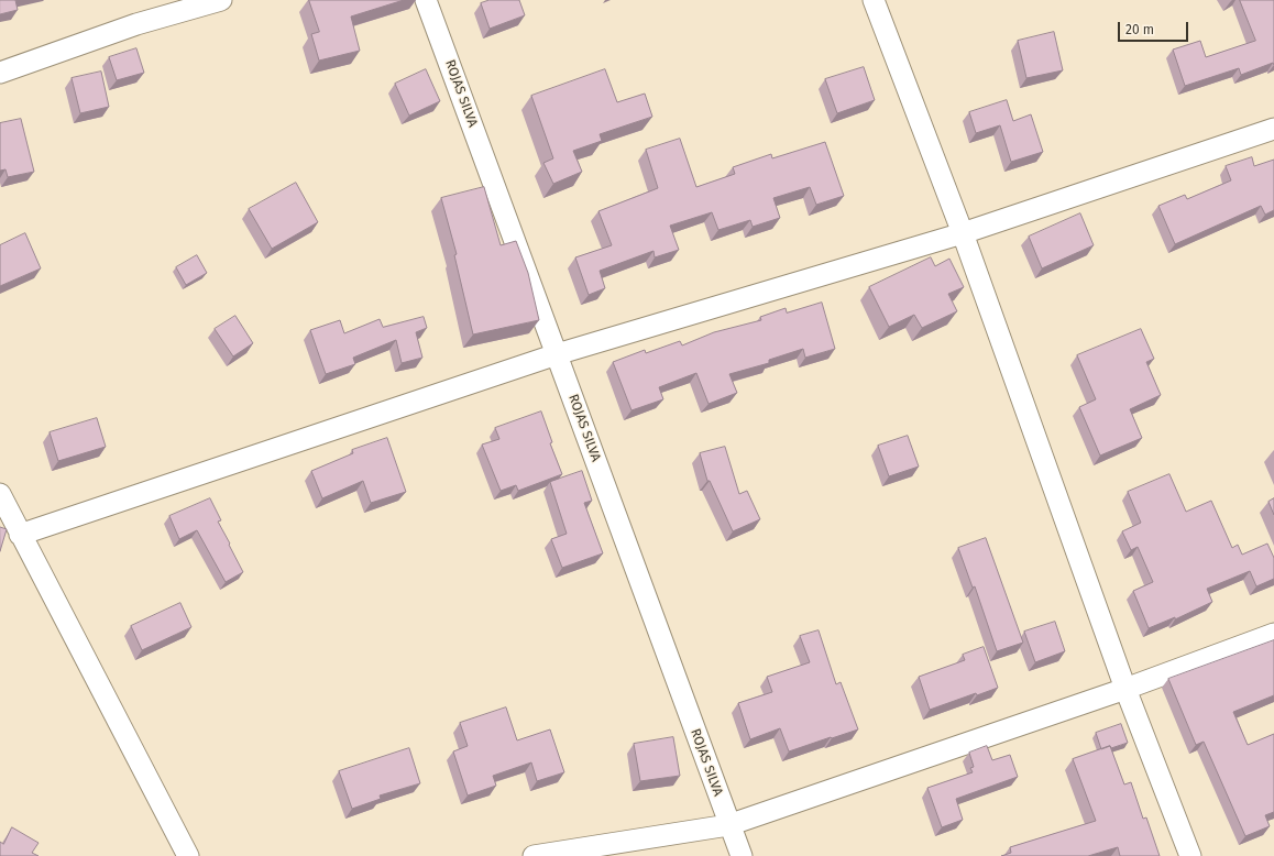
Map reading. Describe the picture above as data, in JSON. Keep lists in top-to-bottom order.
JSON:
{
  "streets": {
    "street": ["ROJAS SILVA"]
  },
  "scale_bar": "20 m"
}
